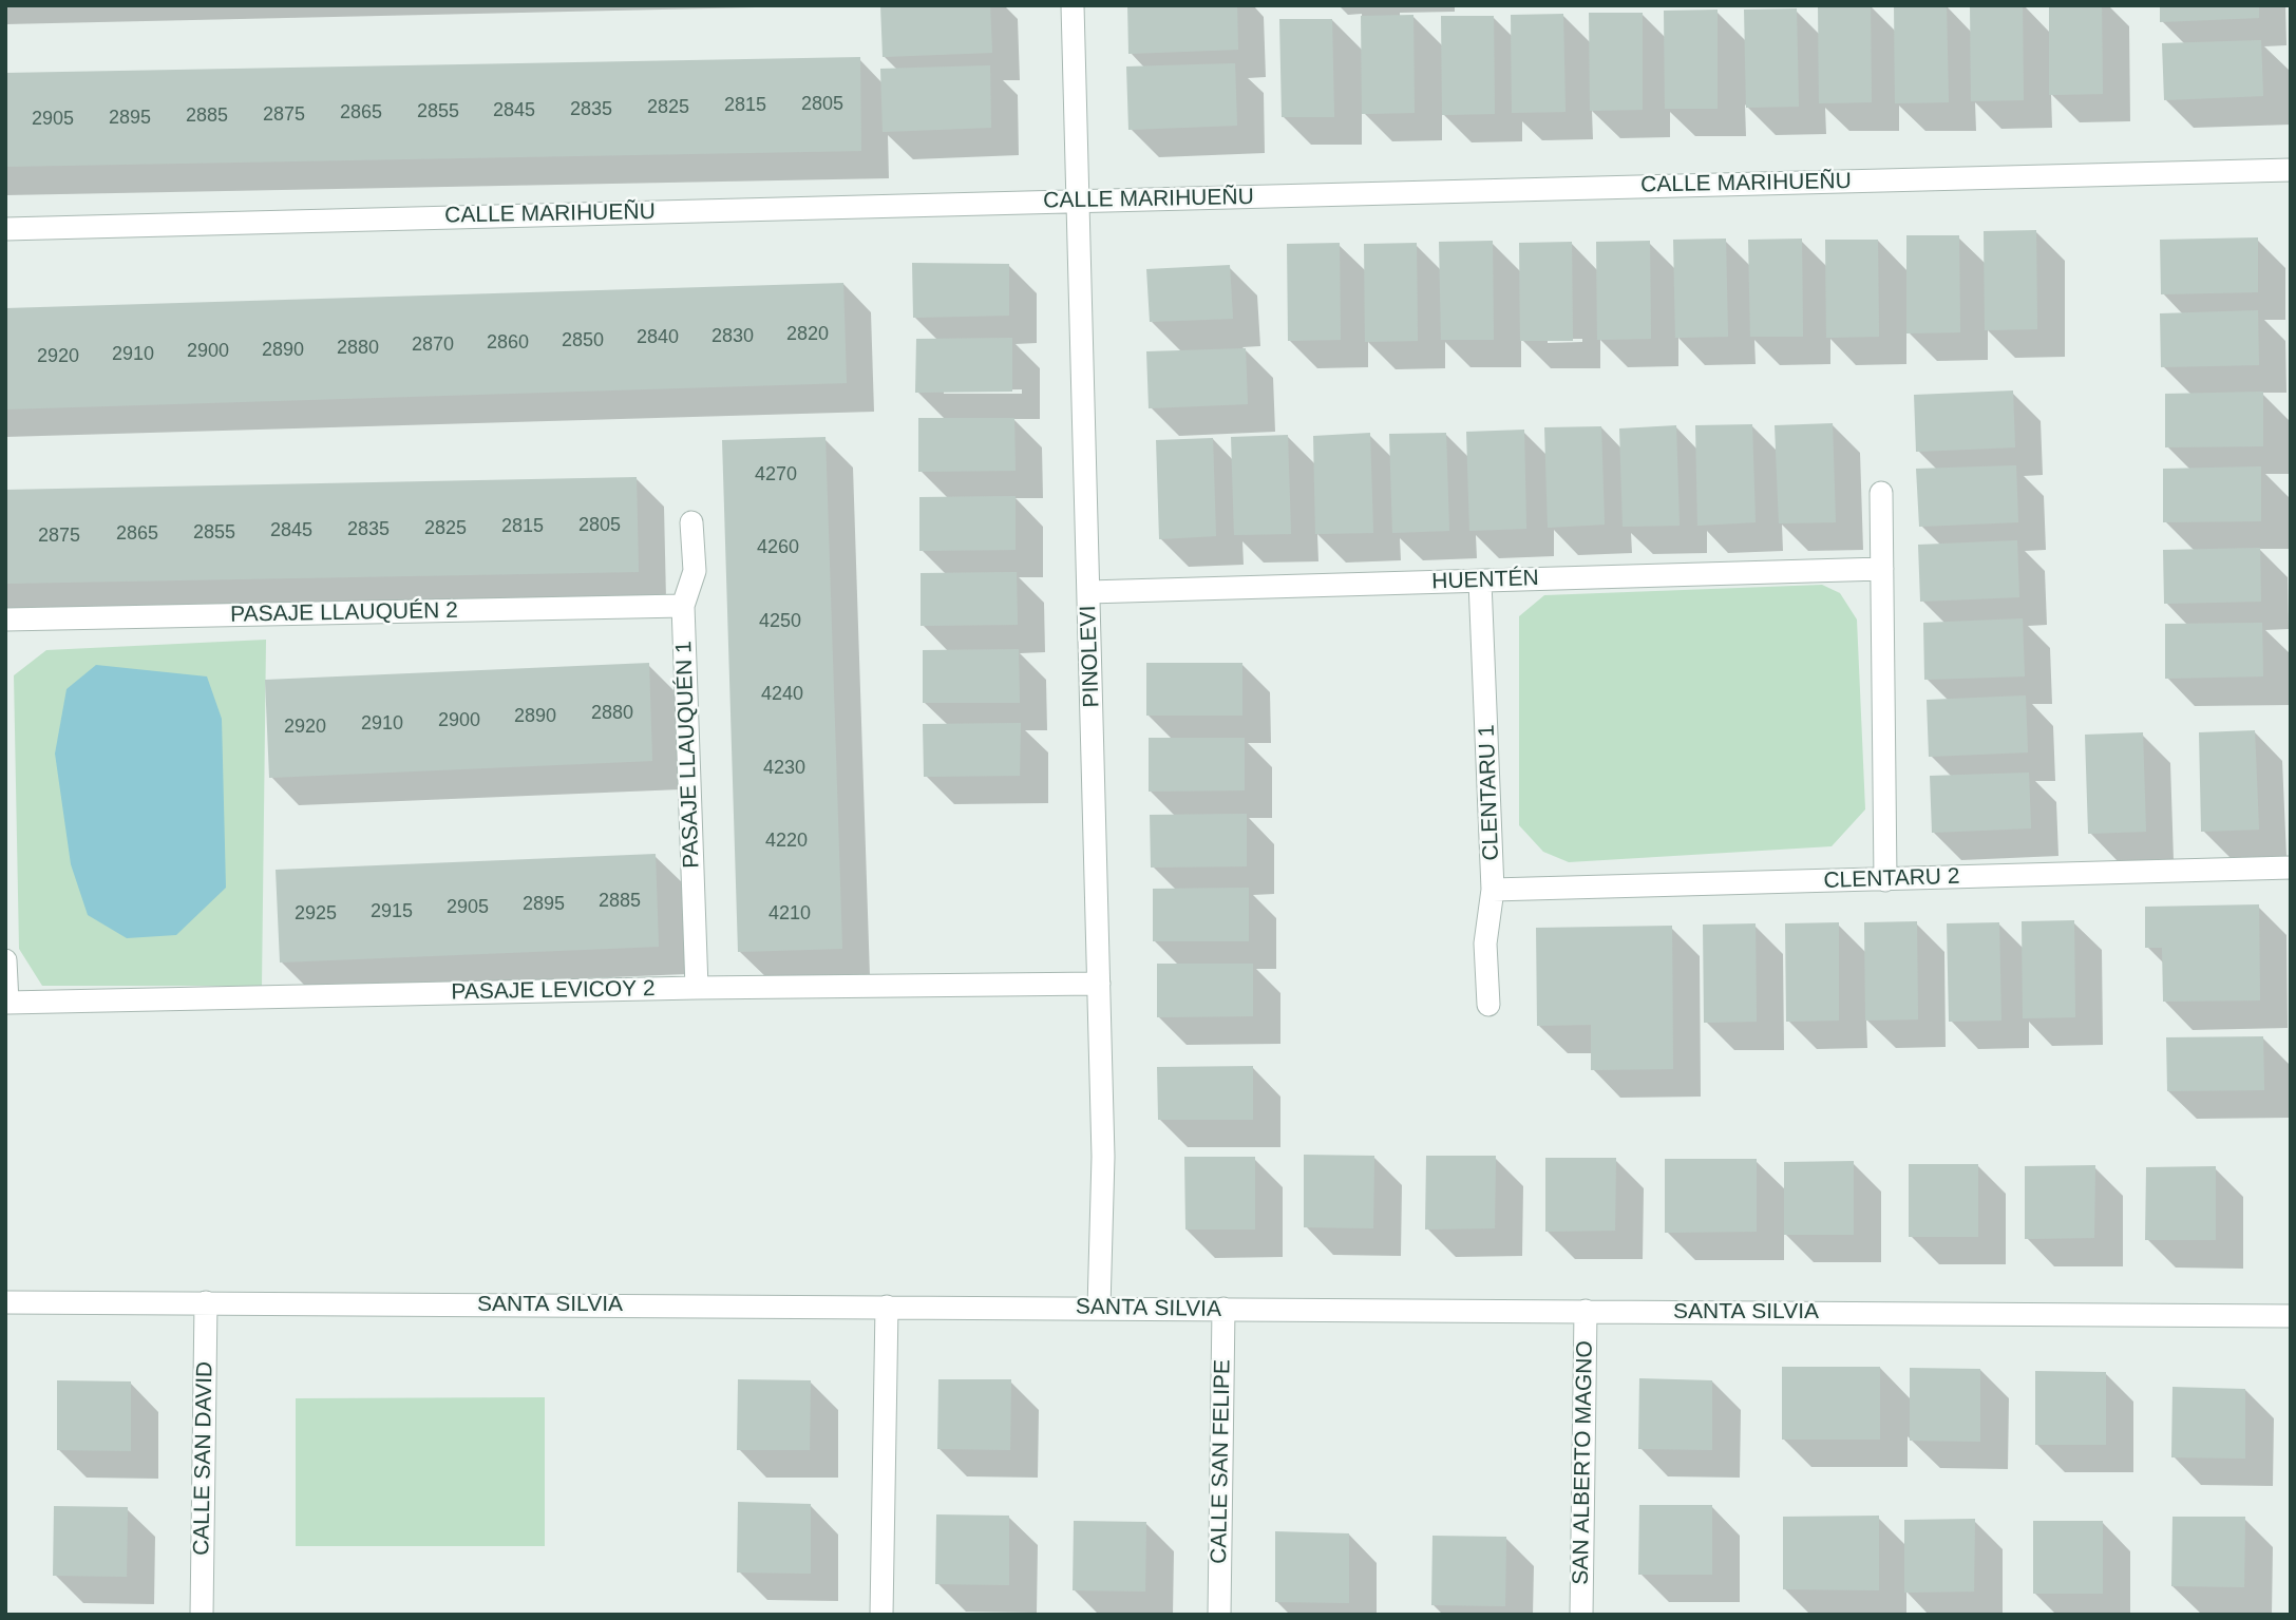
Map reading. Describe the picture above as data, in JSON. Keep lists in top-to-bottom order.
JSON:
{
  "streets": {
    "street": [
      "CALLE MARIHUEÑU",
      "HUENTÉN",
      "PASAJE LLAUQUÉN 2",
      "PINOLEVI",
      "PASAJE LLAUQUÉN 1",
      "CLENTARU 1",
      "CLENTARU 2",
      "PASAJE LEVICOY 2",
      "SANTA SILVIA",
      "CALLE SAN DAVID",
      "CALLE SAN FELIPE",
      "SAN ALBERTO MAGNO"
    ]
  },
  "crossings": [
    ["CALLE MARIHUEÑU", "PINOLEVI"],
    ["HUENTÉN", "PINOLEVI"],
    ["HUENTÉN", "CLENTARU 1"],
    ["PASAJE LLAUQUÉN 2", "PASAJE LLAUQUÉN 1"],
    ["PINOLEVI", "PASAJE LEVICOY 2"],
    ["PINOLEVI", "SANTA SILVIA"],
    ["PASAJE LLAUQUÉN 1", "PASAJE LEVICOY 2"],
    ["CLENTARU 1", "CLENTARU 2"],
    ["SANTA SILVIA", "CALLE SAN DAVID"],
    ["SANTA SILVIA", "CALLE SAN FELIPE"],
    ["SANTA SILVIA", "SAN ALBERTO MAGNO"]
  ],
  "house_numbers": [
    "2805",
    "2815",
    "2825",
    "2835",
    "2845",
    "2855",
    "2865",
    "2875",
    "2885",
    "2895",
    "2905",
    "2820",
    "2830",
    "2840",
    "2850",
    "2860",
    "2870",
    "2880",
    "2890",
    "2900",
    "2910",
    "2920",
    "4270",
    "2805",
    "2815",
    "2825",
    "2835",
    "2845",
    "2855",
    "2865",
    "2875",
    "4260",
    "4250",
    "4240",
    "2880",
    "2890",
    "2900",
    "2910",
    "2920",
    "4230",
    "4220",
    "2885",
    "2895",
    "2905",
    "2915",
    "2925",
    "4210"
  ]
}
